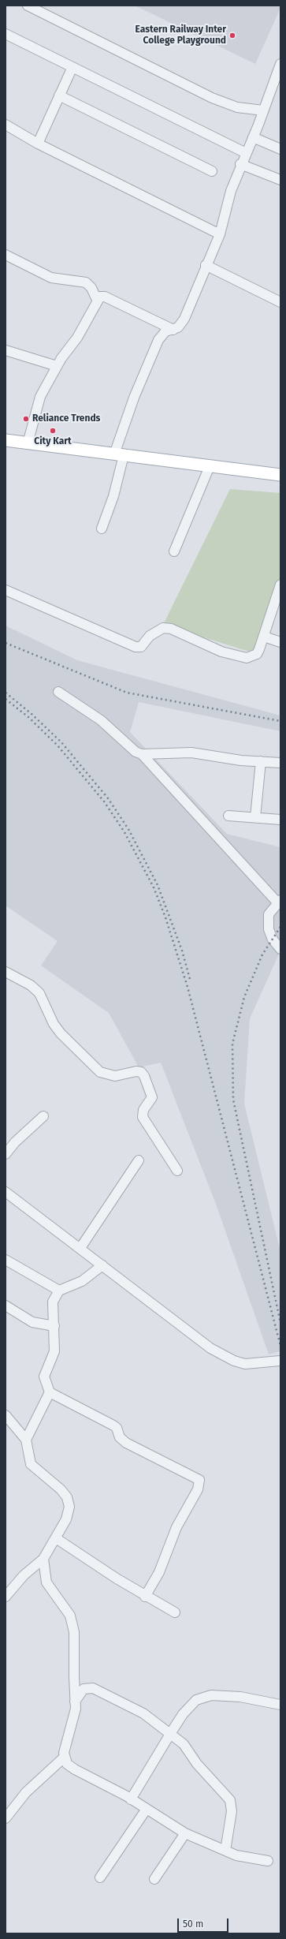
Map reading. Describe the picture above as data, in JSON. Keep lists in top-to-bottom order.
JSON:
{
  "places": ["Eastern Railway Inter College Playground", "Reliance Trends", "City Kart"],
  "scale_bar": "50 m"
}
